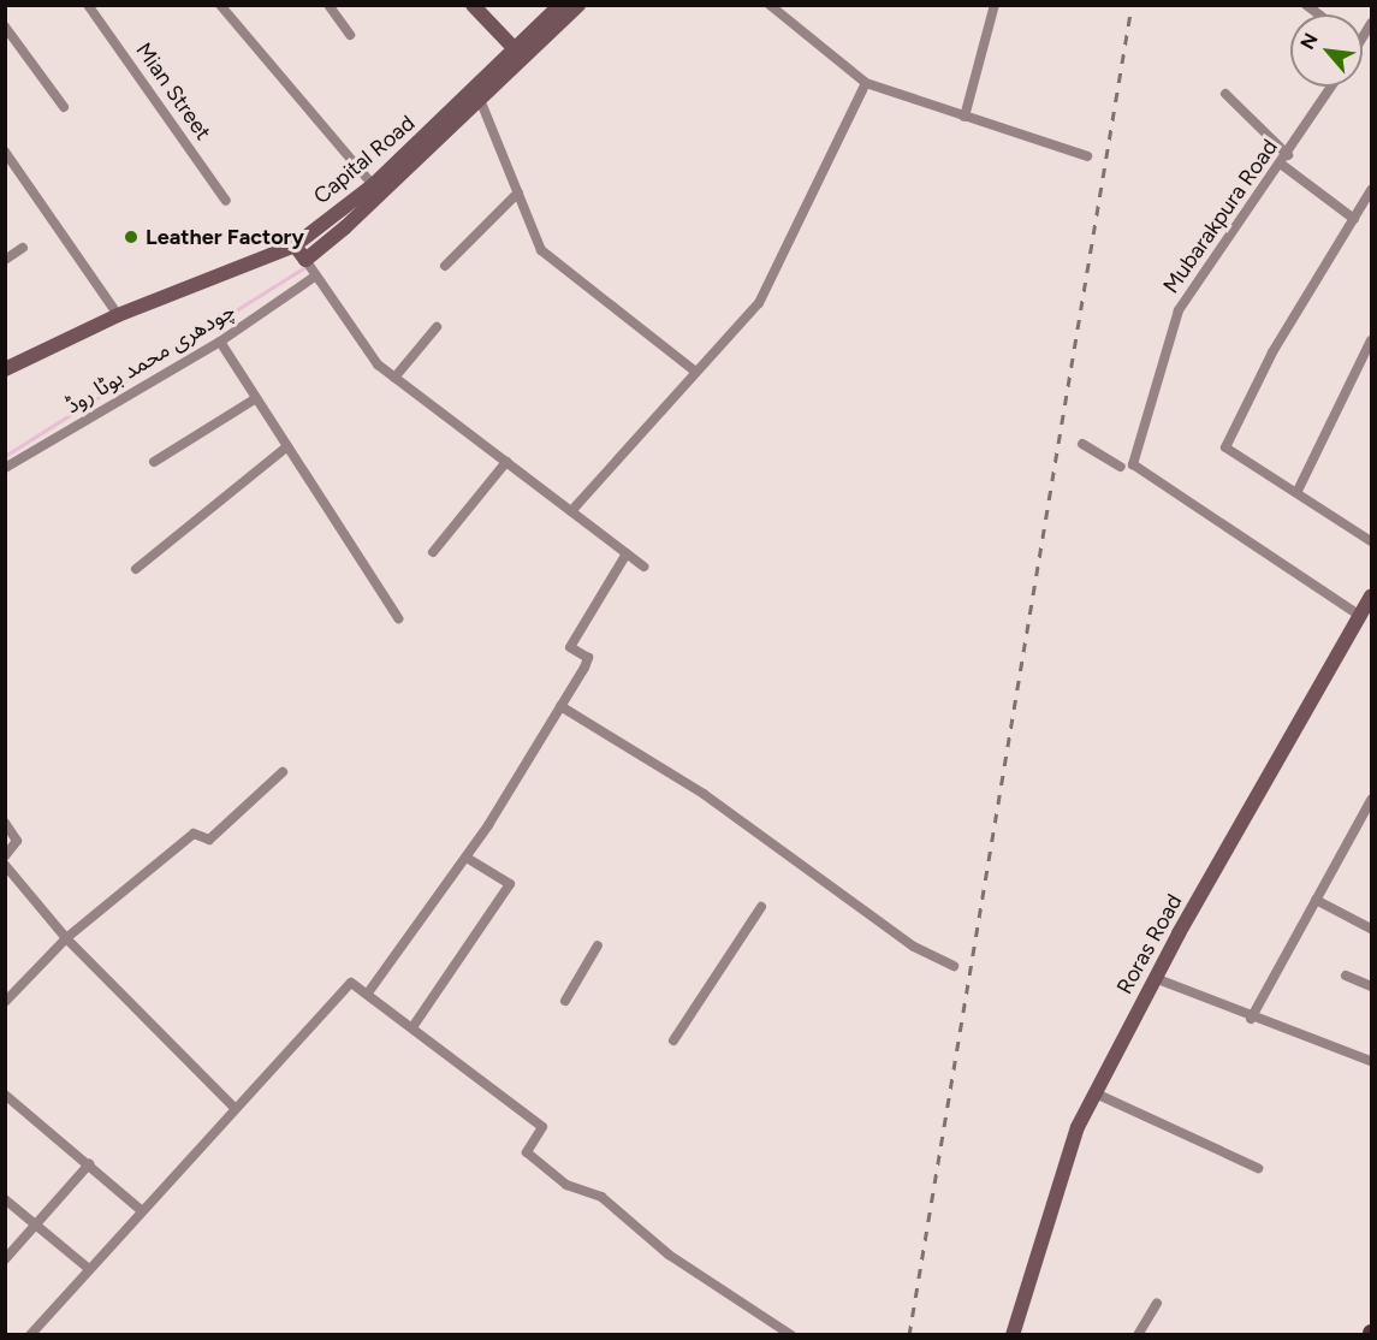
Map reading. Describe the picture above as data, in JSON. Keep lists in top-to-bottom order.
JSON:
{
  "streets": {
    "street": [
      "Mian Street",
      "Capital Road",
      "Mubarakpura Road",
      "چودھری محمد بوٹا روڈ",
      "Roras Road"
    ]
  },
  "crossings": [
    ["Mubarakpura Road", "Roras Road"]
  ],
  "places": ["Leather Factory"],
  "north": "top left"
}
